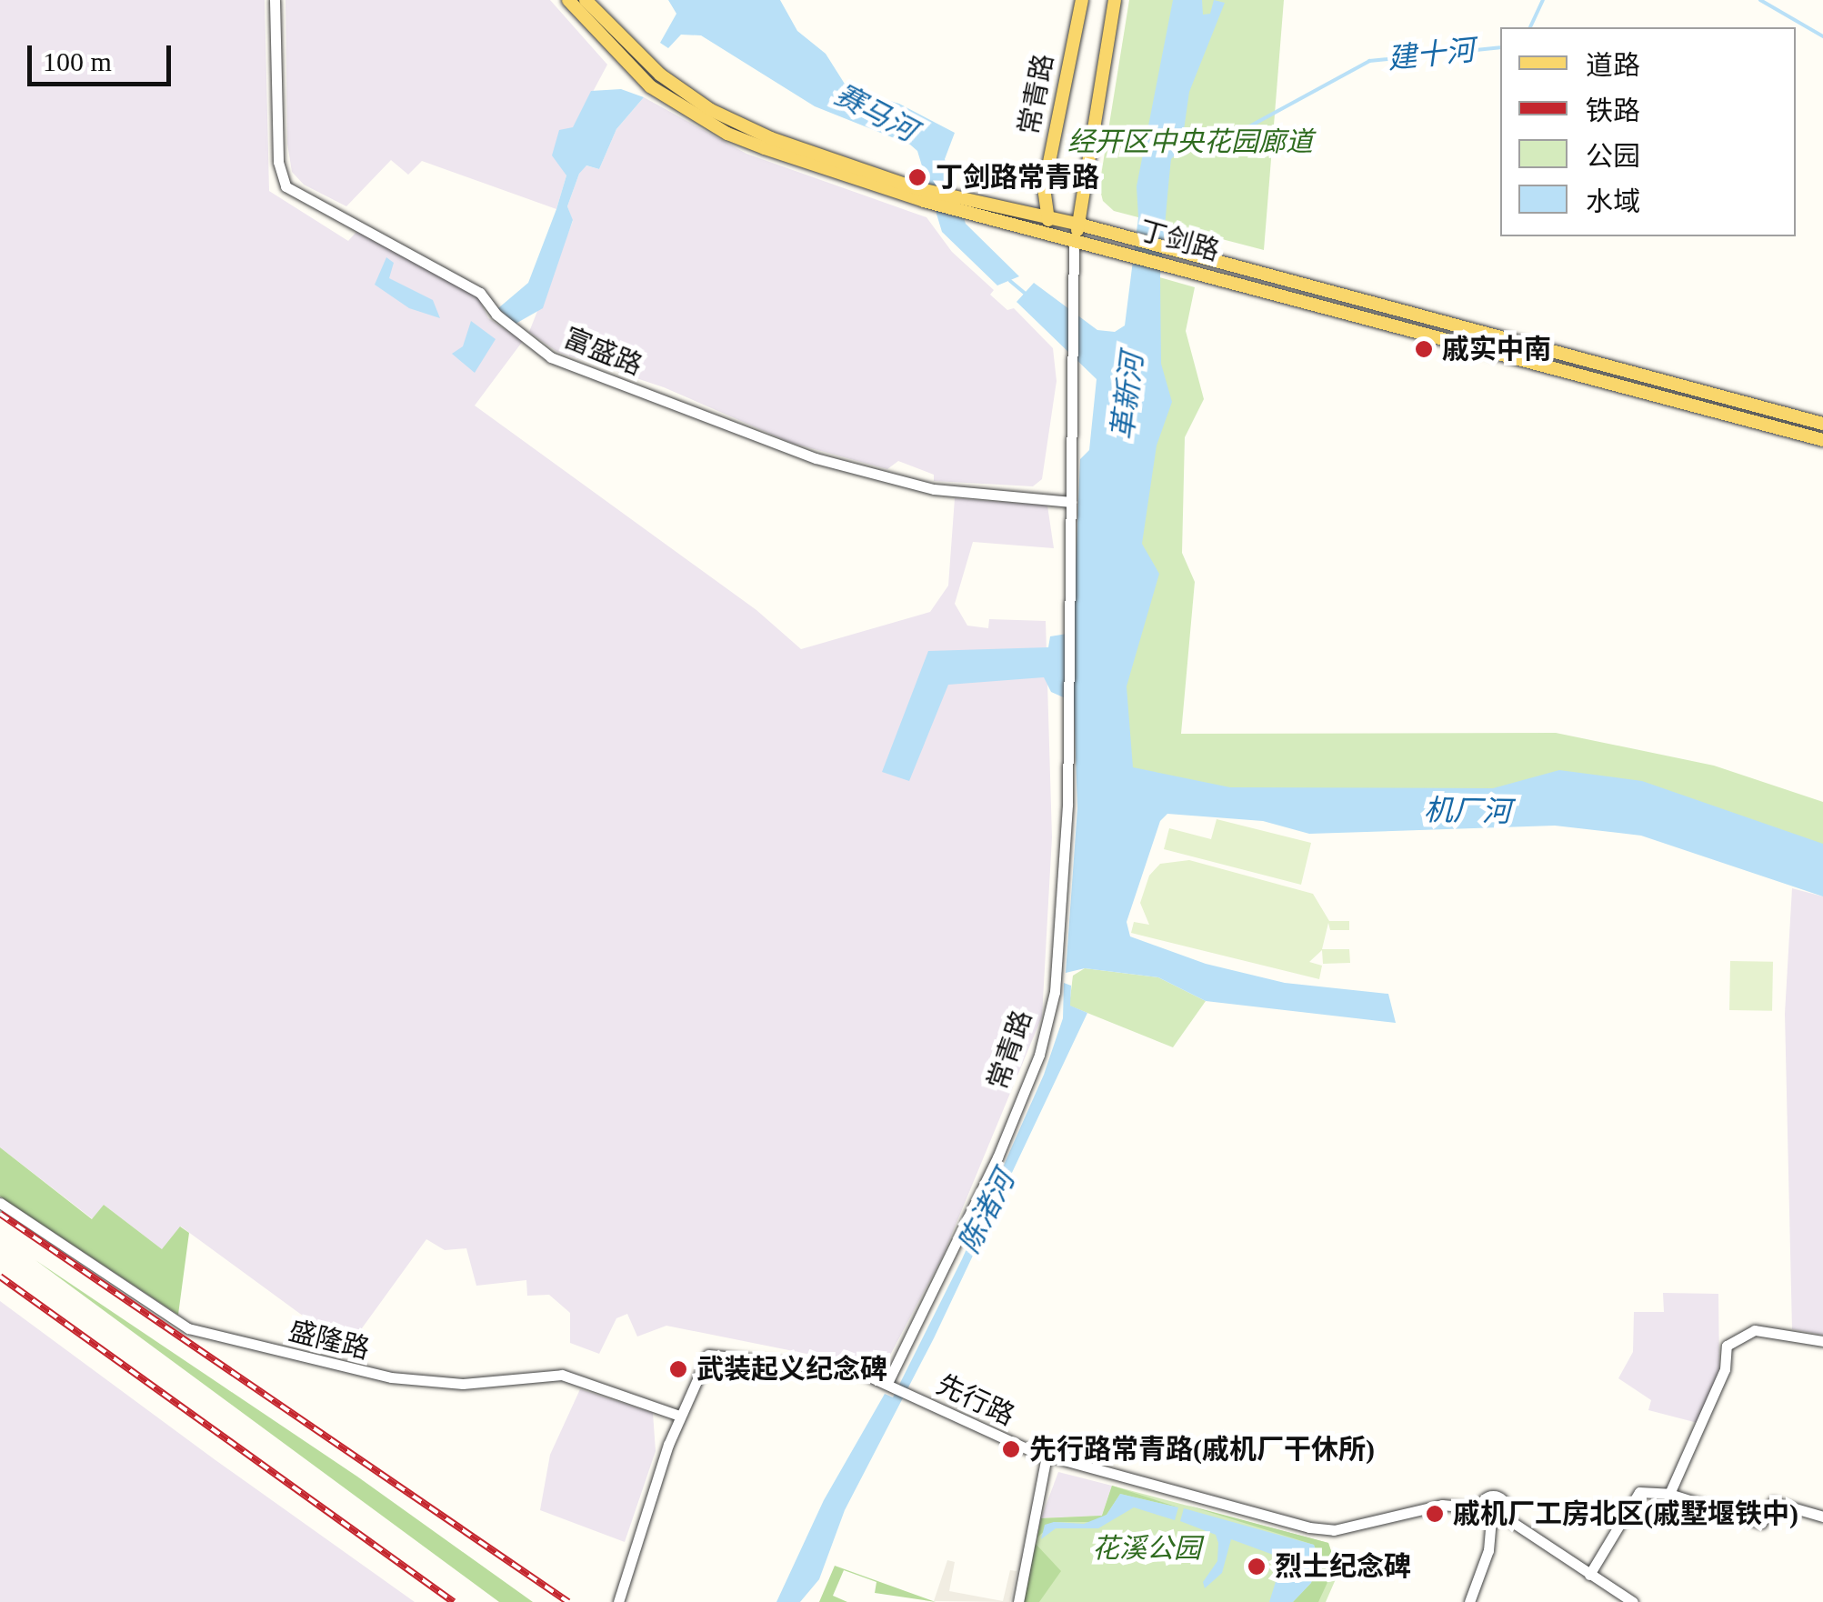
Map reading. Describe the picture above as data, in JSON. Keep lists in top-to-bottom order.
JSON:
{
  "streets": {
    "main road": ["常青路", "丁剑路"],
    "street": ["富盛路", "盛隆路", "先行路"]
  },
  "crossings": [
    ["常青路", "丁剑路"],
    ["常青路", "富盛路"],
    ["常青路", "先行路"],
    ["盛隆路", "先行路"]
  ],
  "water": [
    "建十河",
    "赛马河",
    "革新河",
    "机厂河",
    "陈渚河"
  ],
  "parks": ["经开区中央花园廊道", "花溪公园"],
  "places": [
    "丁剑路常青路",
    "戚实中南",
    "武装起义纪念碑",
    "先行路常青路(戚机厂干休所)",
    "戚机厂工房北区(戚墅堰铁中)",
    "烈士纪念碑"
  ],
  "legend": [
    "道路",
    "铁路",
    "公园",
    "水域"
  ],
  "scale_bar": "100 m"
}
